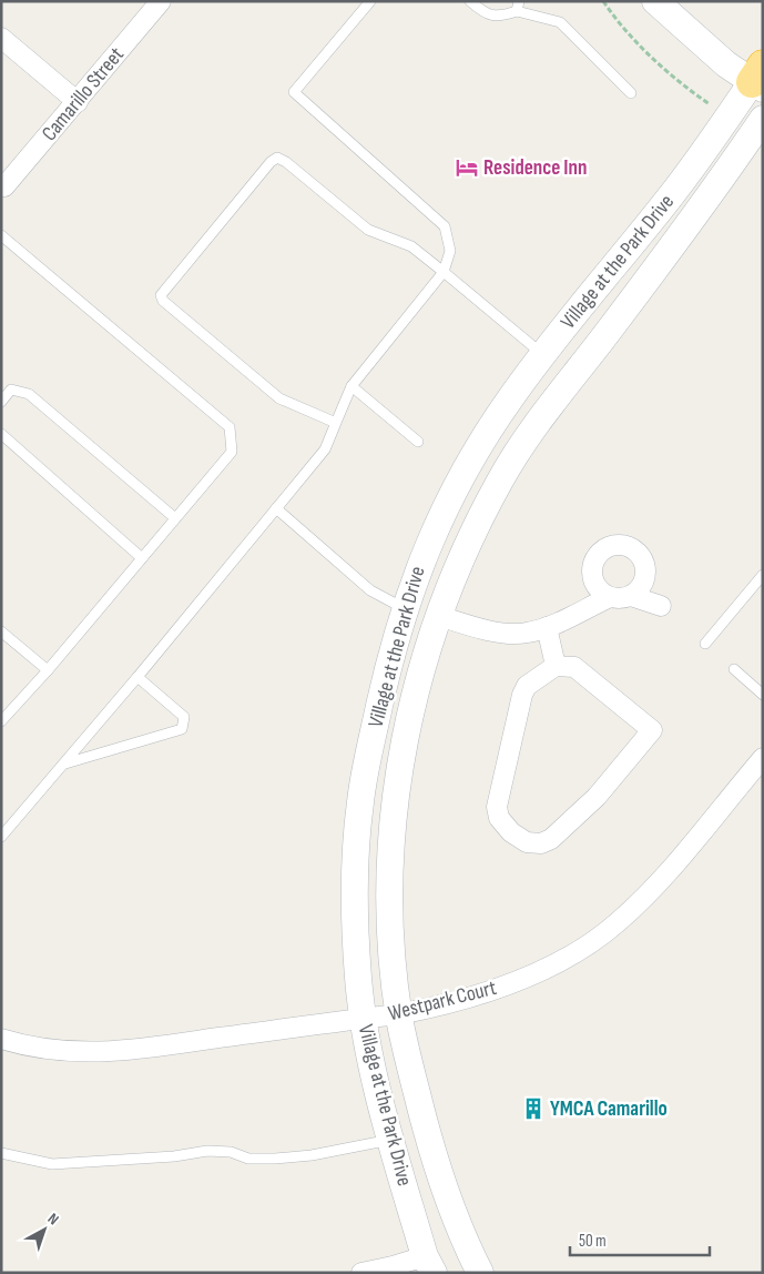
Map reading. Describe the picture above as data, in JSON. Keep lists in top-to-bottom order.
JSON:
{
  "streets": {
    "street": ["Camarillo Street", "Village at the Park Drive", "Westpark Court"]
  },
  "crossings": [
    ["Village at the Park Drive", "Westpark Court"]
  ],
  "places": {
    "hotel": ["Residence Inn"],
    "building": ["YMCA Camarillo"]
  },
  "scale_bar": "50 m",
  "north": "top right"
}
